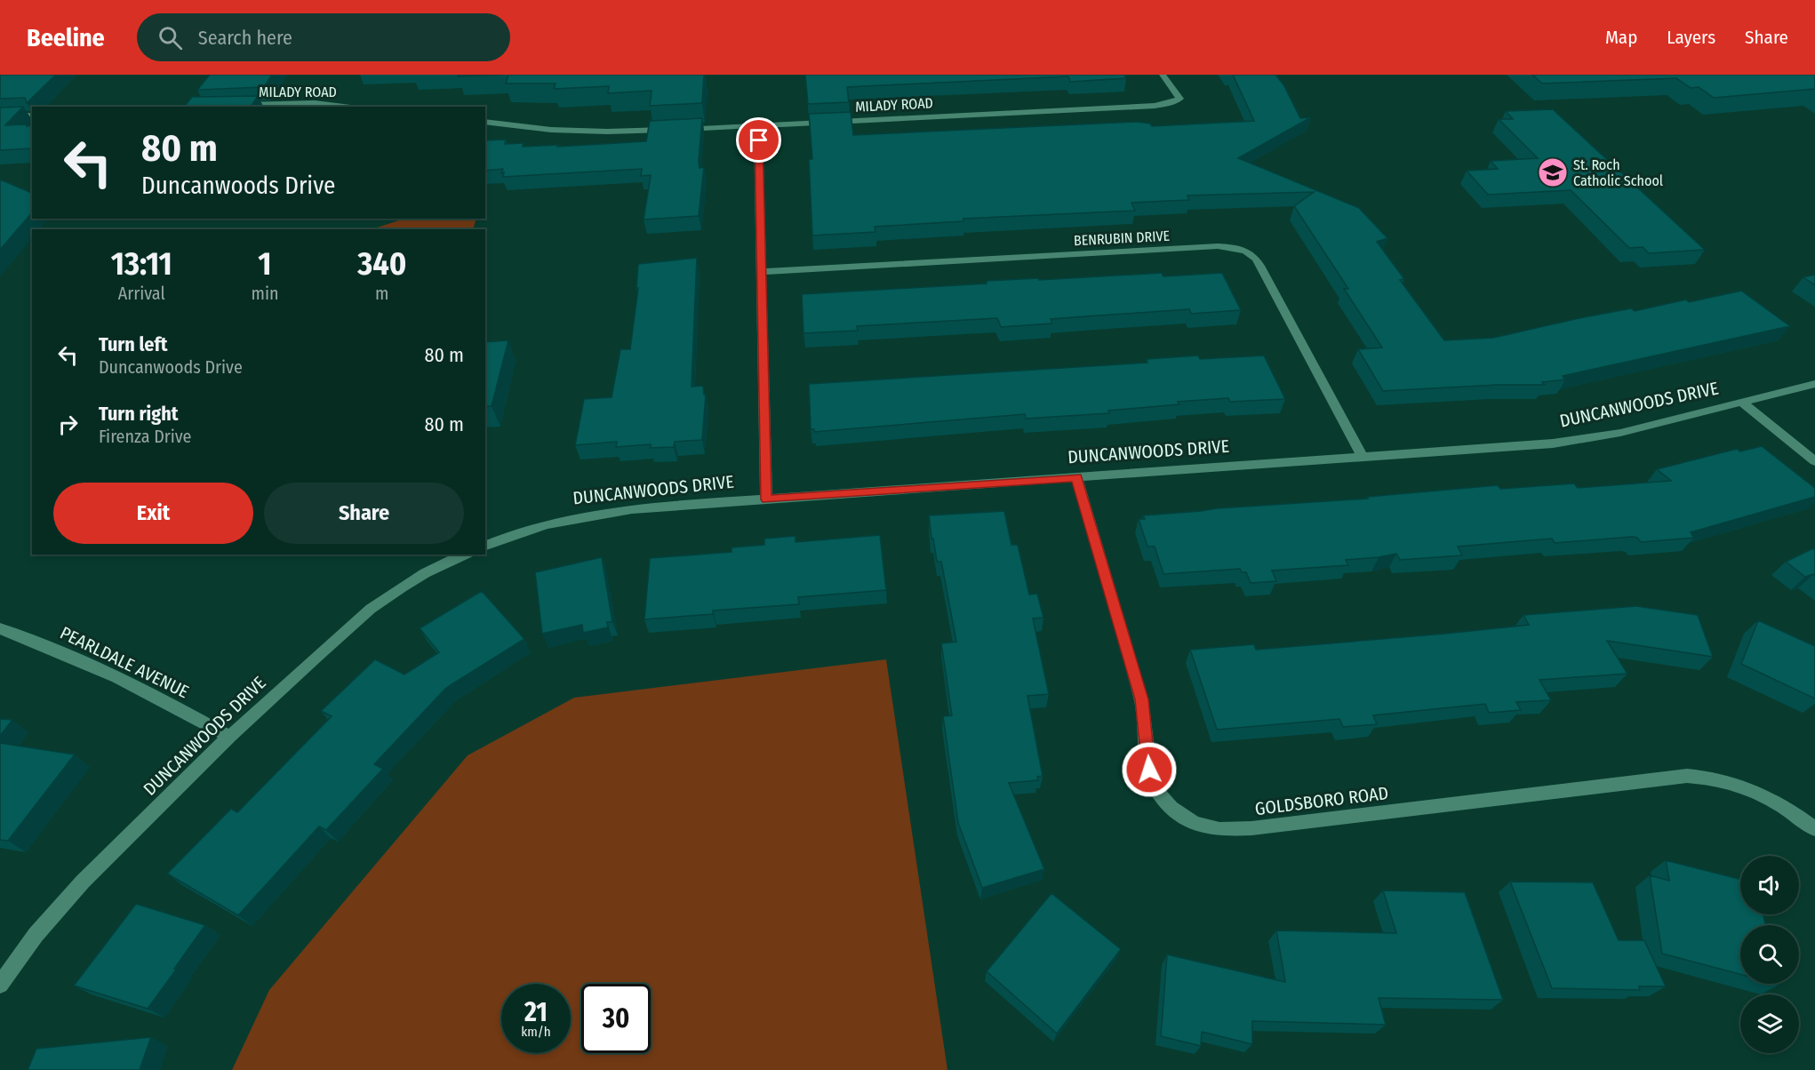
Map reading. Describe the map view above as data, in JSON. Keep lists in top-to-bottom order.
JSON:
{
  "streets": {
    "street": [
      "MILADY ROAD",
      "BENRUBIN DRIVE",
      "DUNCANWOODS DRIVE",
      "PEARLDALE AVENUE",
      "GOLDSBORO ROAD"
    ]
  },
  "crossings": [
    ["BENRUBIN DRIVE", "DUNCANWOODS DRIVE"],
    ["DUNCANWOODS DRIVE", "PEARLDALE AVENUE"],
    ["DUNCANWOODS DRIVE", "GOLDSBORO ROAD"]
  ],
  "places": {
    "school or university": ["St. Roch Catholic School"]
  },
  "page": {
    "header": "Beeline",
    "search": "Search here",
    "nav": ["Map", "Layers", "Share"],
    "turn": ["80 m", "Duncanwoods Drive"],
    "eta": [
      "13:11",
      "Arrival",
      "1",
      "min",
      "340",
      "m"
    ],
    "list": [
      {
        "name": "Turn left",
        "note": "Duncanwoods Drive",
        "value": "80 m"
      },
      {
        "name": "Turn right",
        "note": "Firenza Drive",
        "value": "80 m"
      }
    ],
    "buttons": ["Exit", "Share"],
    "speed": "21 km/h",
    "limit": "30"
  }
}
